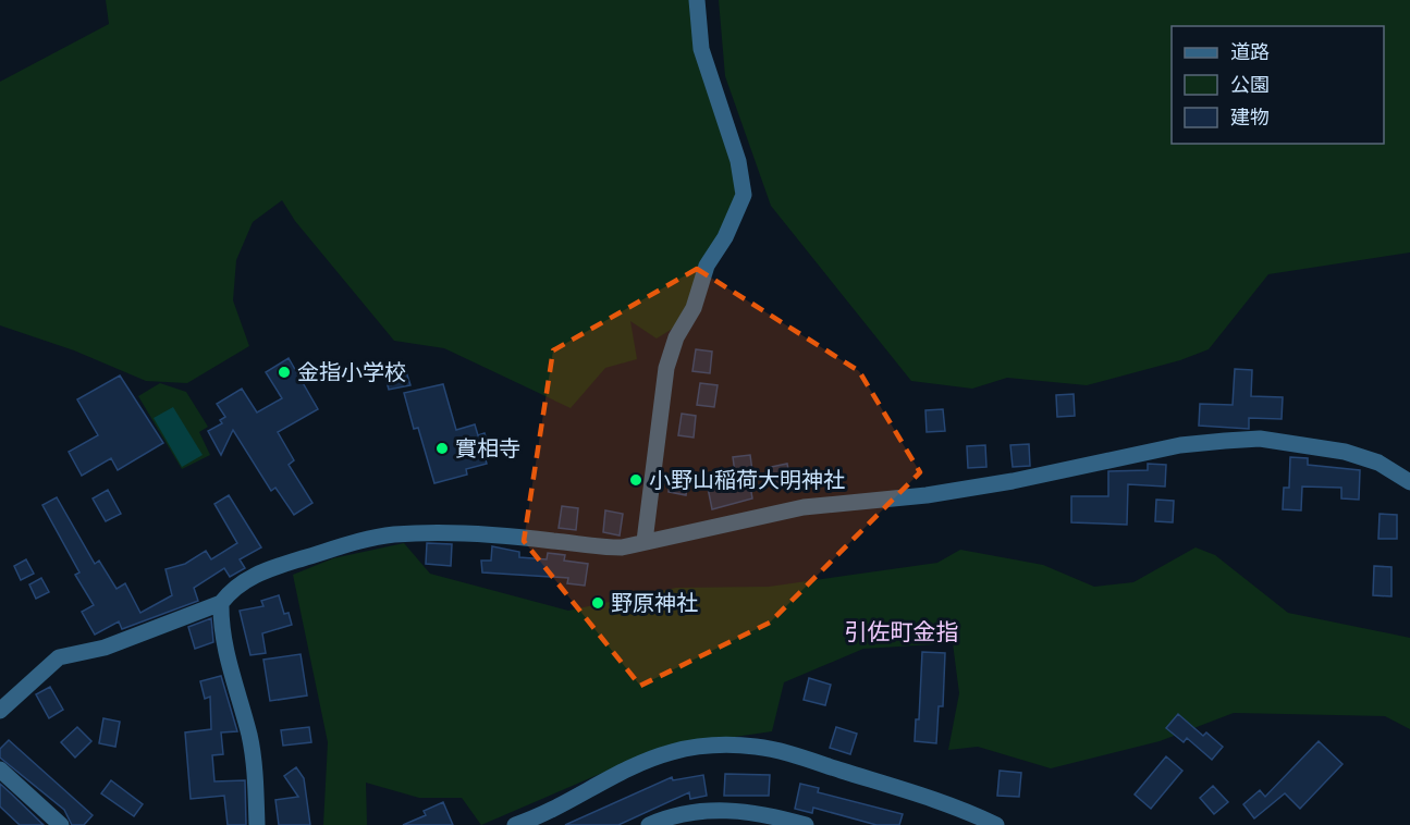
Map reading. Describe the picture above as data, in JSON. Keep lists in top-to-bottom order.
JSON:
{
  "districts": ["引佐町金指"],
  "places": [
    "金指小学校",
    "實相寺",
    "小野山稲荷大明神社",
    "野原神社"
  ],
  "legend": ["道路", "公園", "建物"]
}
